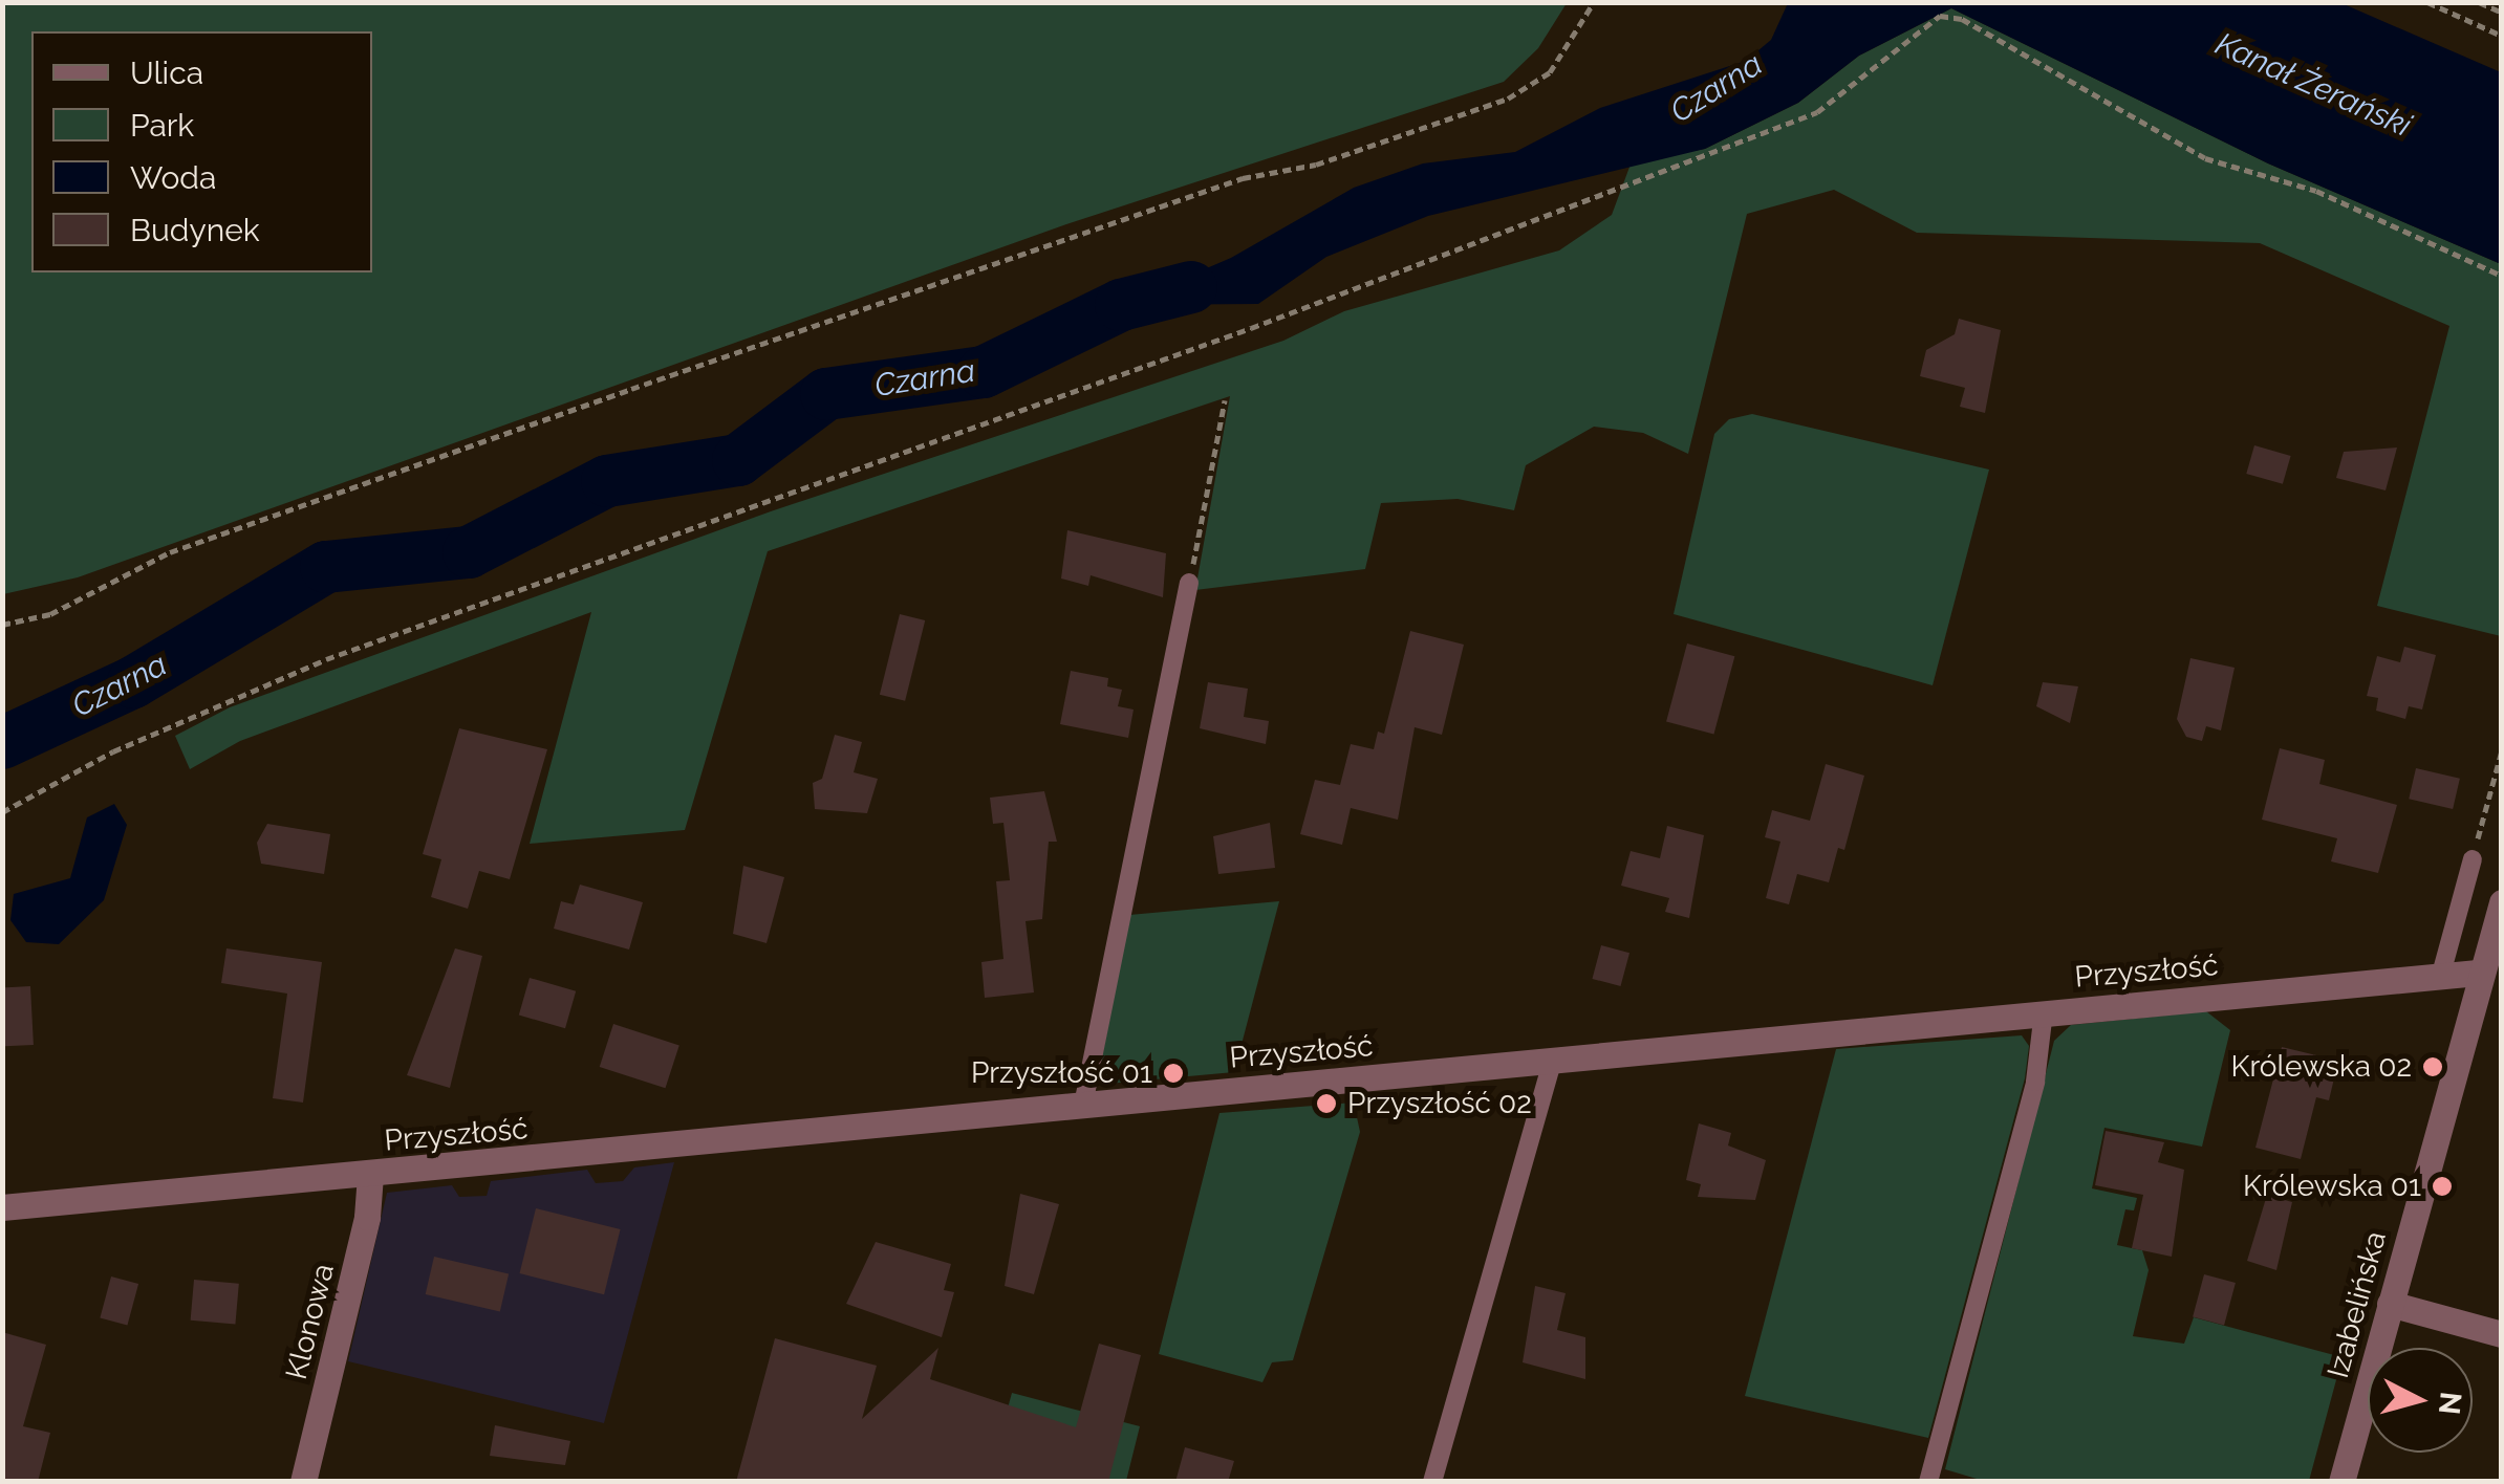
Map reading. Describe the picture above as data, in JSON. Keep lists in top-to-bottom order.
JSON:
{
  "streets": {
    "street": ["Przyszłość", "Izabelińska", "Klonowa"]
  },
  "crossings": [
    ["Przyszłość", "Izabelińska"],
    ["Przyszłość", "Klonowa"]
  ],
  "water": ["Kanał Żerański", "Czarna"],
  "places": [
    "Królewska 02",
    "Przyszłość 01",
    "Przyszłość 02",
    "Królewska 01"
  ],
  "legend": [
    "Ulica",
    "Park",
    "Woda",
    "Budynek"
  ],
  "north": "right"
}
